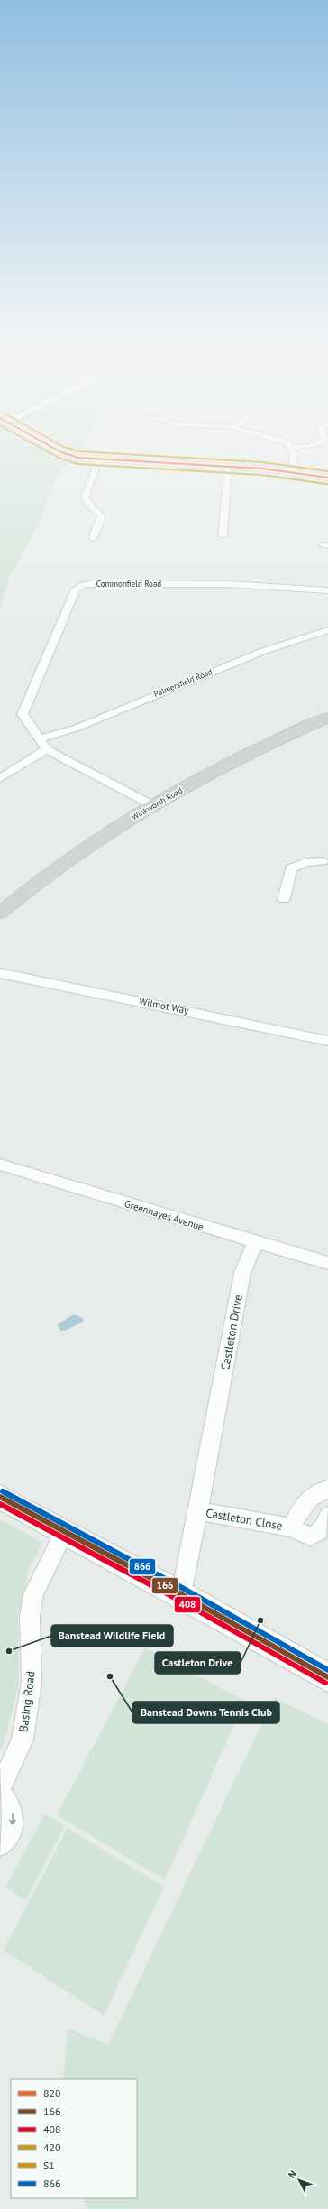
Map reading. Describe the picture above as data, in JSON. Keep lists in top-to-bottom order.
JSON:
{
  "streets": {
    "main road": ["Winkworth Road"],
    "street": [
      "Commonfield Road",
      "Palmersfield Road",
      "Wilmot Way",
      "Greenhayes Avenue",
      "Castleton Drive",
      "Castleton Close",
      "Basing Road"
    ]
  },
  "crossings": [
    ["Commonfield Road", "Palmersfield Road"],
    ["Greenhayes Avenue", "Castleton Drive"],
    ["Castleton Drive", "Castleton Close"]
  ],
  "places": ["Castleton Drive", "Banstead Wildlife Field", "Banstead Downs Tennis Club"],
  "lines": [
    "transit line 820",
    "transit line 420",
    "transit line S1",
    "transit line 866",
    "transit line 166",
    "transit line 408"
  ],
  "legend": [
    "820",
    "166",
    "408",
    "420",
    "S1",
    "866"
  ],
  "north": "top left"
}
